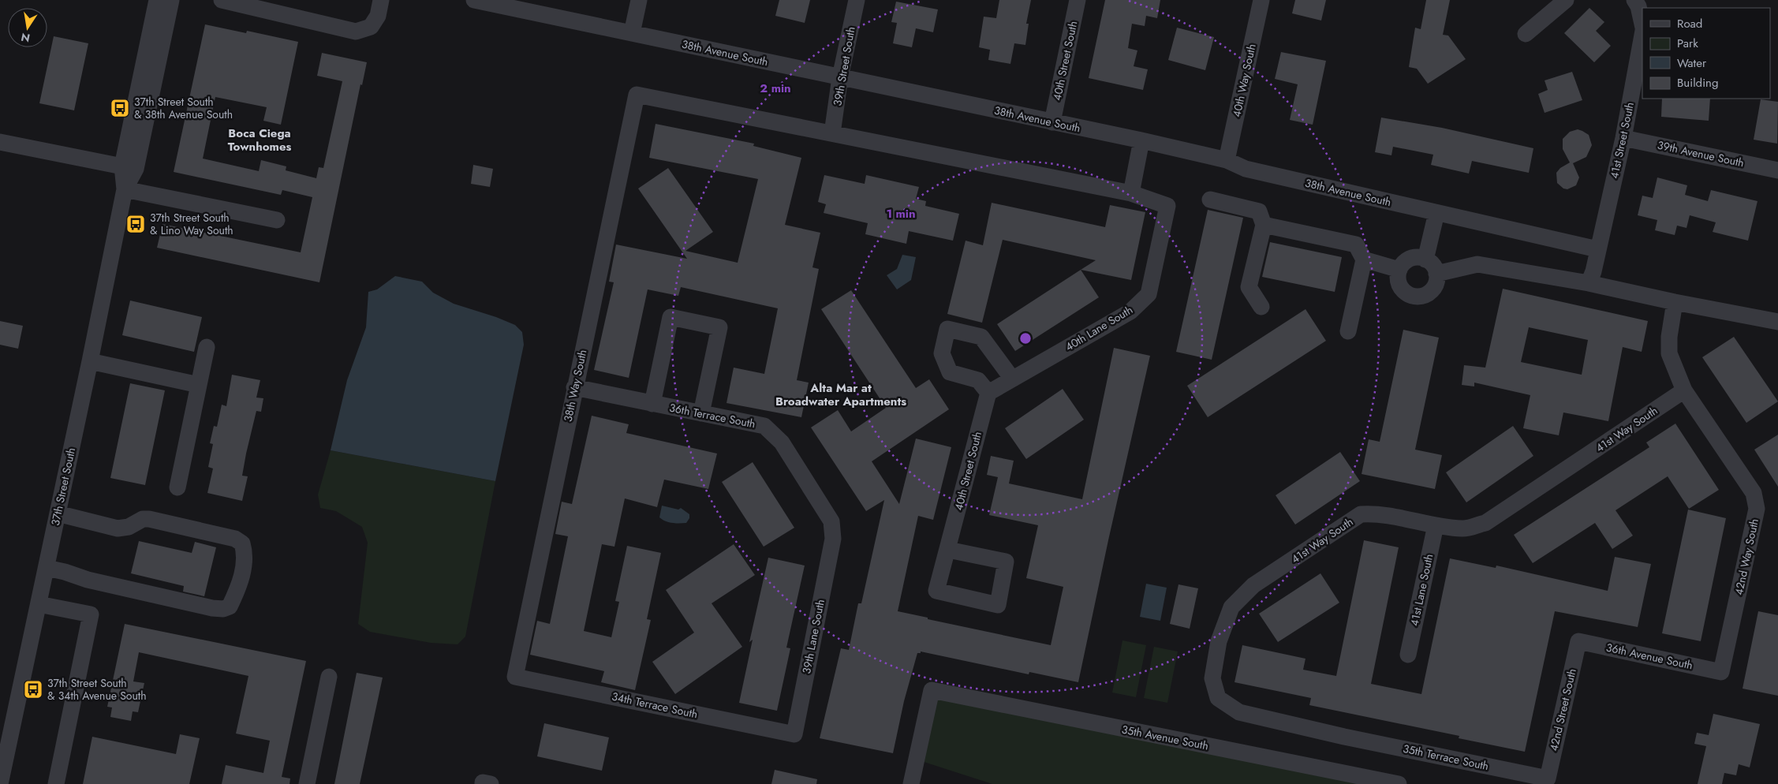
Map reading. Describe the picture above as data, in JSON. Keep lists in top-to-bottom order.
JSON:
{
  "streets": {
    "street": [
      "38th Avenue South",
      "40th Street South",
      "39th Street South",
      "40th Way South",
      "41st Street South",
      "39th Avenue South",
      "40th Lane South",
      "38th Way South",
      "36th Terrace South",
      "41st Way South",
      "37th Street South",
      "42nd Way South",
      "41st Lane South",
      "39th Lane South",
      "36th Avenue South",
      "34th Terrace South",
      "42nd Street South",
      "35th Avenue South",
      "35th Terrace South"
    ]
  },
  "crossings": [
    ["38th Avenue South", "40th Street South"],
    ["38th Avenue South", "39th Street South"],
    ["38th Avenue South", "40th Way South"],
    ["38th Avenue South", "41st Street South"],
    ["40th Street South", "40th Lane South"],
    ["39th Street South", "38th Way South"],
    ["41st Street South", "39th Avenue South"],
    ["38th Way South", "36th Terrace South"],
    ["38th Way South", "34th Terrace South"],
    ["36th Terrace South", "39th Lane South"],
    ["41st Way South", "42nd Way South"],
    ["41st Way South", "41st Lane South"],
    ["41st Way South", "35th Terrace South"],
    ["42nd Way South", "36th Avenue South"],
    ["39th Lane South", "34th Terrace South"],
    ["36th Avenue South", "42nd Street South"],
    ["42nd Street South", "35th Terrace South"]
  ],
  "districts": ["Boca Ciega Townhomes", "Alta Mar at Broadwater Apartments"],
  "places": {
    "bus stop": ["37th Street South & 38th Avenue South", "37th Street South & Lino Way South", "37th Street South & 34th Avenue South"]
  },
  "legend": [
    "Road",
    "Park",
    "Water",
    "Building"
  ],
  "north": "bottom",
  "rings": ["2 min", "1 min"]
}
